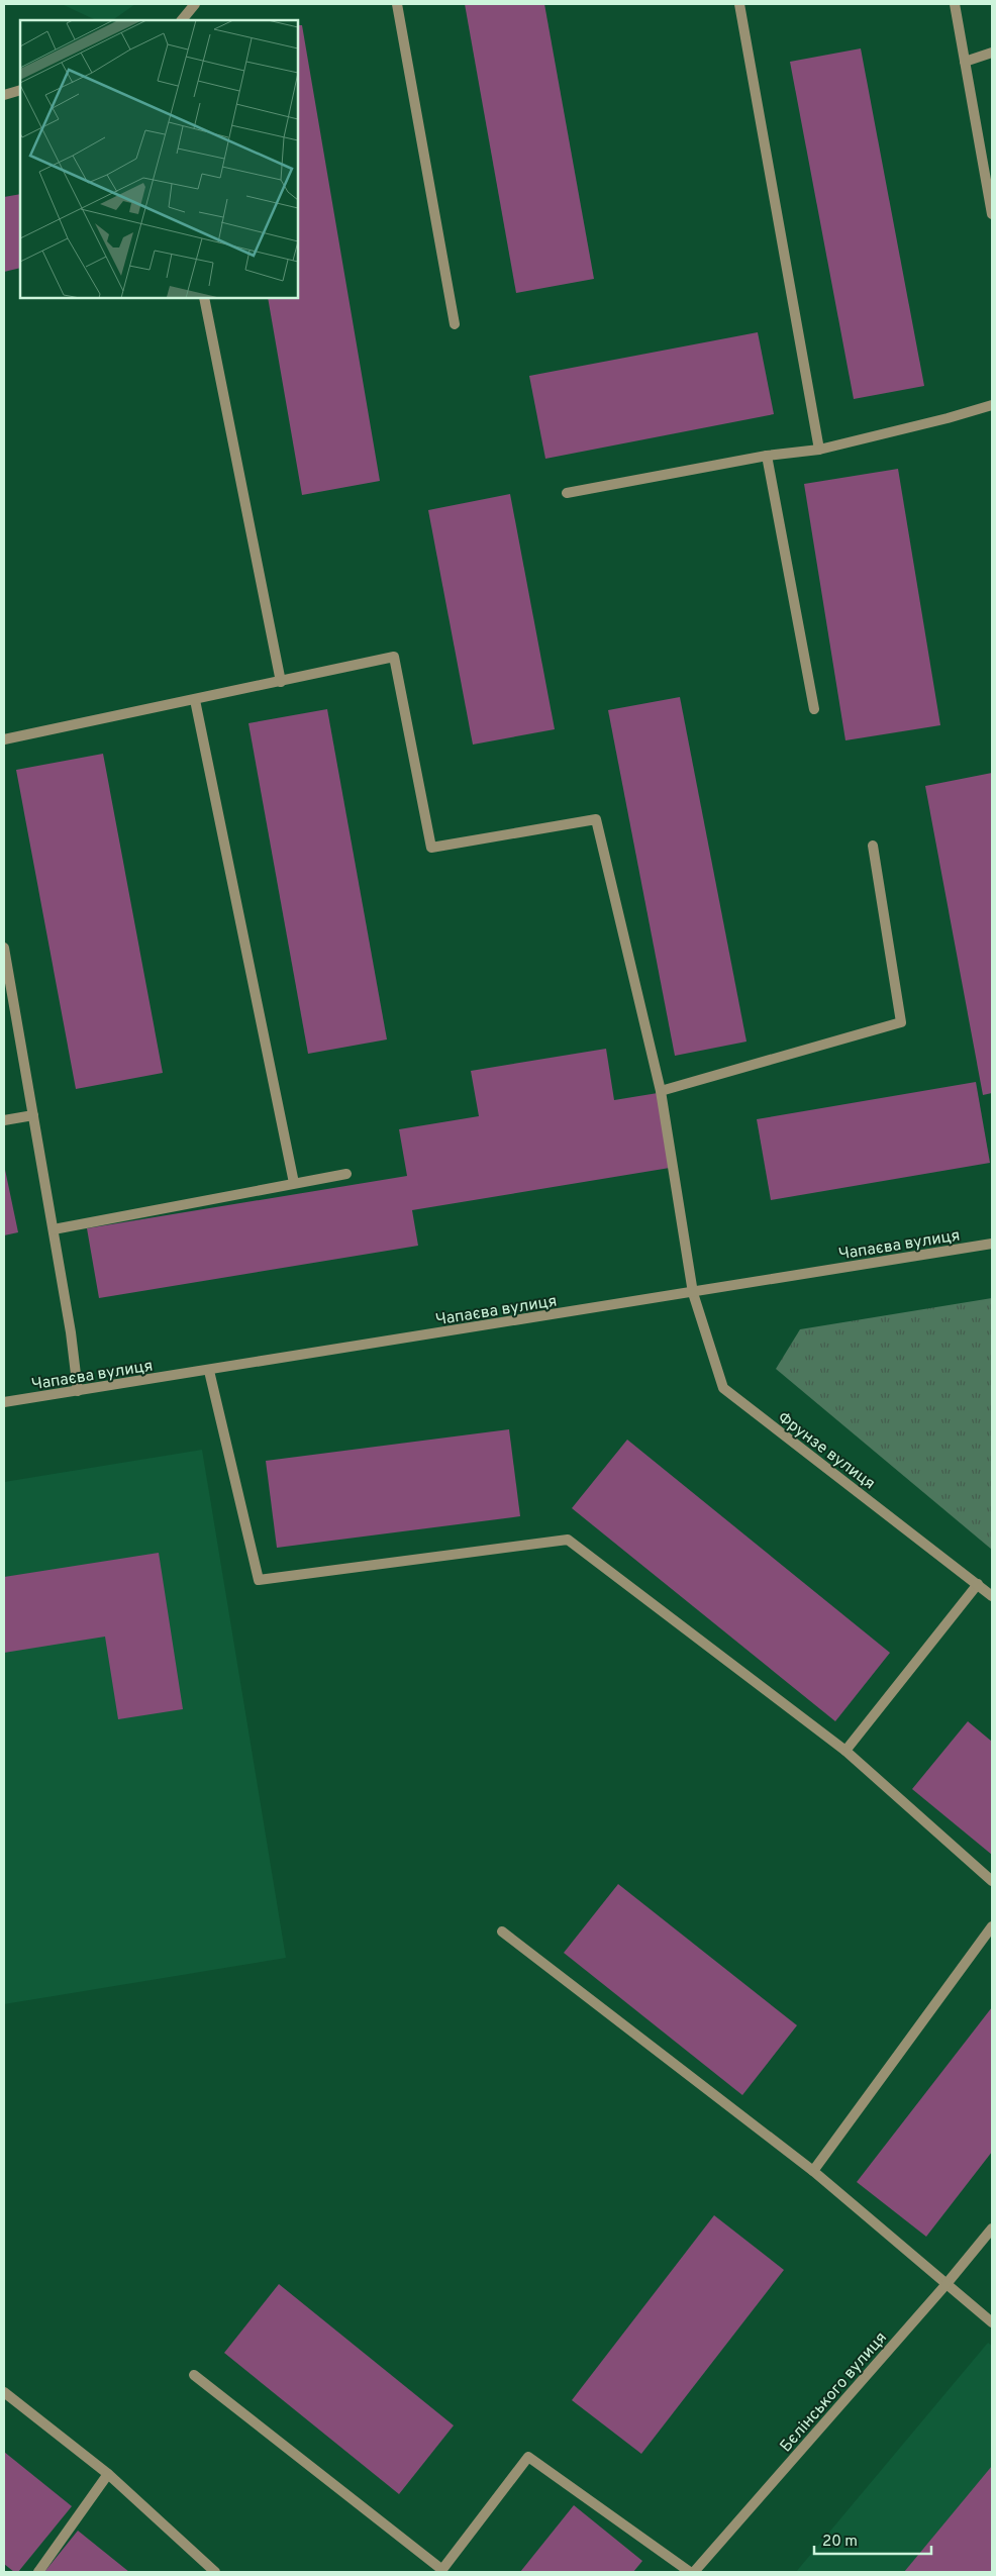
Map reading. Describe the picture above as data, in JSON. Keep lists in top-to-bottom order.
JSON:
{
  "streets": {
    "street": ["Чапаєва вулиця", "Фрунзе вулиця", "Бєлінського вулиця"]
  },
  "crossings": [
    ["Чапаєва вулиця", "Фрунзе вулиця"]
  ],
  "scale_bar": "20 m"
}
